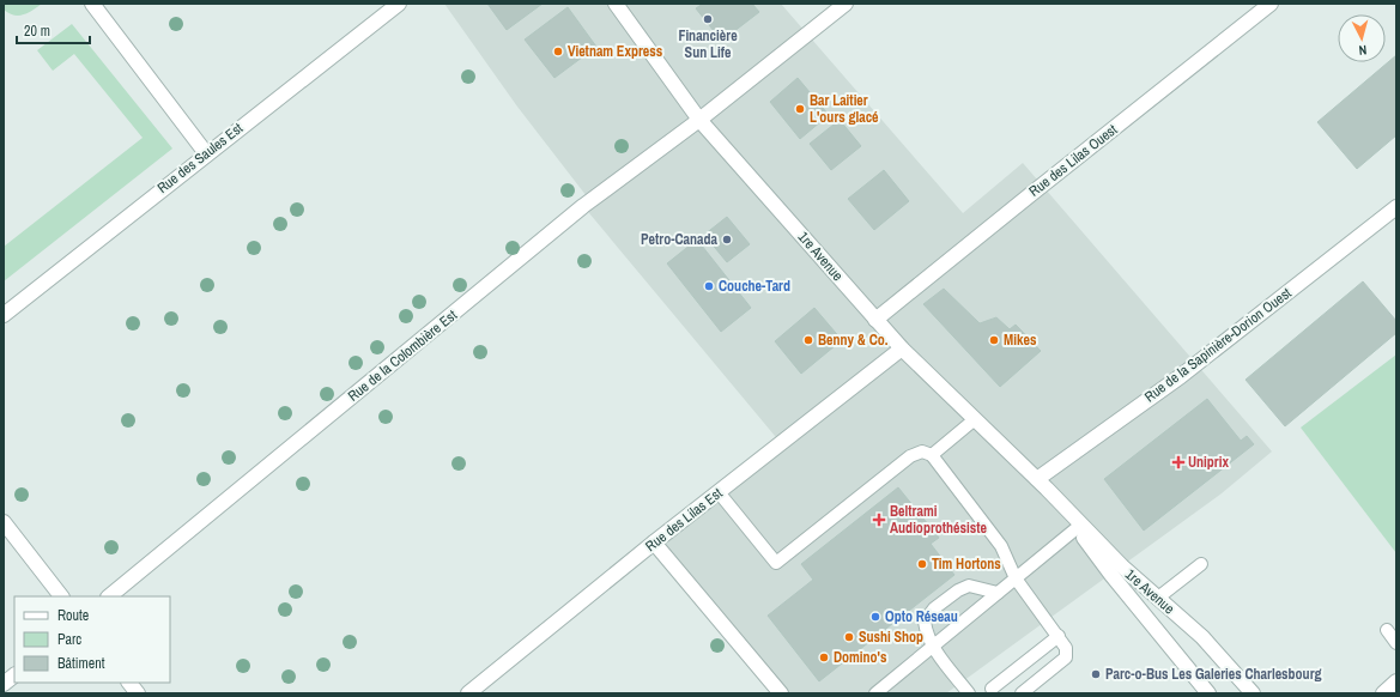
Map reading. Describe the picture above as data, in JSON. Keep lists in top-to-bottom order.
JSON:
{
  "streets": {
    "street": [
      "Rue des Saules Est",
      "Rue des Lilas Ouest",
      "1re Avenue",
      "Rue de la Sapinière-Dorion Ouest",
      "Rue de la Colombière Est",
      "Rue des Lilas Est"
    ]
  },
  "crossings": [
    ["Rue des Lilas Ouest", "1re Avenue"],
    ["1re Avenue", "Rue de la Sapinière-Dorion Ouest"],
    ["1re Avenue", "Rue de la Colombière Est"],
    ["1re Avenue", "Rue des Lilas Est"]
  ],
  "places": {
    "other": [
      "Financière Sun Life",
      "Vietnam Express",
      "Bar Laitier L'ours glacé",
      "Petro-Canada",
      "Couche-Tard",
      "Benny & Co.",
      "Mikes",
      "Tim Hortons",
      "Opto Réseau",
      "Sushi Shop",
      "Domino's",
      "Parc-o-Bus Les Galeries Charlesbourg"
    ],
    "health": ["Uniprix", "Beltrami Audioprothésiste"]
  },
  "legend": ["Route", "Parc", "Bâtiment"],
  "scale_bar": "20 m",
  "north": "bottom"
}
